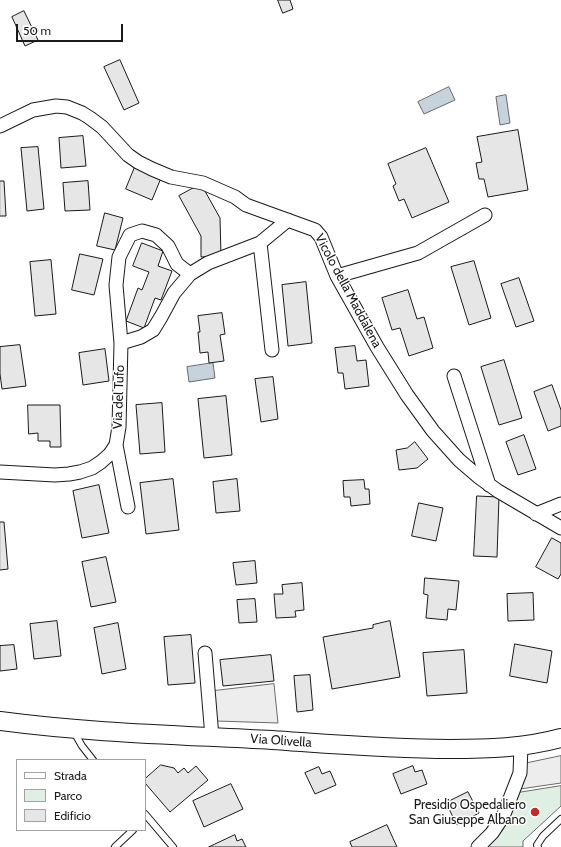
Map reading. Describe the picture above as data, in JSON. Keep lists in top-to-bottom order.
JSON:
{
  "streets": {
    "main road": ["Via Olivella"],
    "street": ["Vicolo della Maddalena", "Via del Tufo"]
  },
  "places": ["Presidio Ospedaliero San Giuseppe Albano"],
  "legend": ["Strada", "Parco", "Edificio"],
  "scale_bar": "50 m"
}
